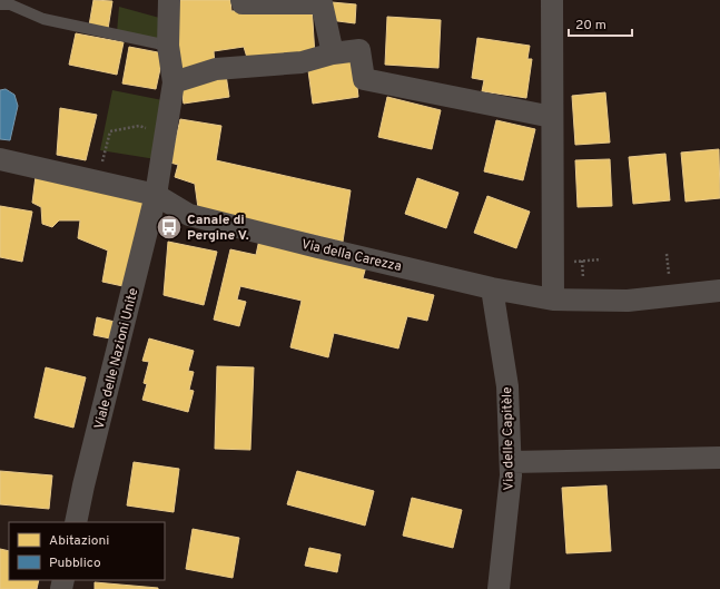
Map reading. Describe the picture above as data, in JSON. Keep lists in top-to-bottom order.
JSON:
{
  "streets": {
    "street": ["Via della Carezza", "Viale delle Nazioni Unite", "Via delle Capitèle"]
  },
  "crossings": [
    ["Via della Carezza", "Viale delle Nazioni Unite"],
    ["Via della Carezza", "Via delle Capitèle"]
  ],
  "places": {
    "bus stop": ["Canale di Pergine V."]
  },
  "legend": ["Abitazioni", "Pubblico"],
  "scale_bar": "20 m"
}
